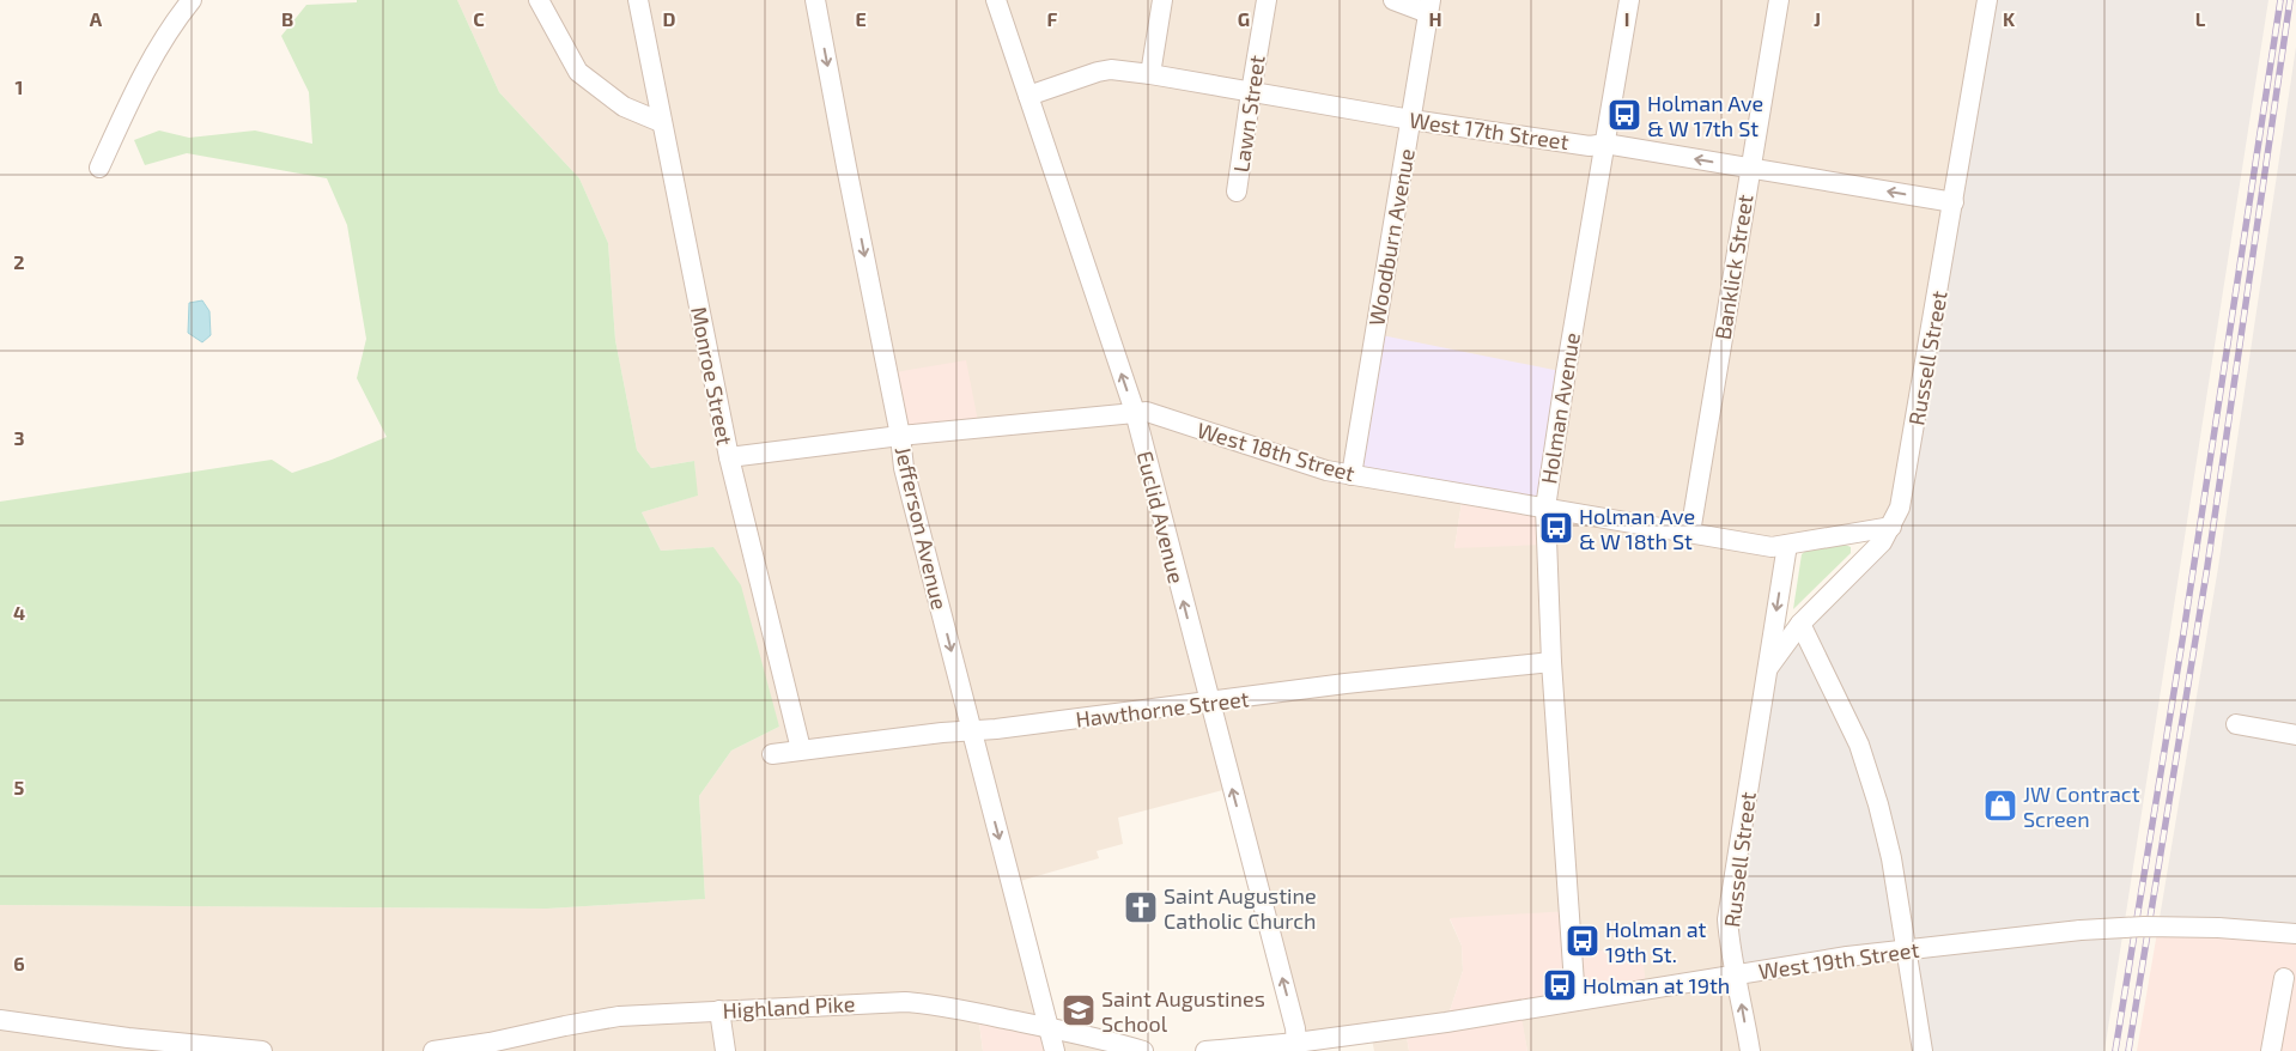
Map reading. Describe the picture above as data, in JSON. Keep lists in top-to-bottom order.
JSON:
{
  "streets": {
    "street": [
      "Lawn Street",
      "West 17th Street",
      "Woodburn Avenue",
      "Banklick Street",
      "Russell Street",
      "Monroe Street",
      "Holman Avenue",
      "West 18th Street",
      "Euclid Avenue",
      "Jefferson Avenue",
      "Hawthorne Street",
      "West 19th Street",
      "Highland Pike"
    ]
  },
  "crossings": [
    ["Lawn Street", "West 17th Street"],
    ["West 17th Street", "Woodburn Avenue"],
    ["West 17th Street", "Banklick Street"],
    ["West 17th Street", "Russell Street"],
    ["West 17th Street", "Holman Avenue"],
    ["West 17th Street", "Euclid Avenue"],
    ["Woodburn Avenue", "West 18th Street"],
    ["Banklick Street", "West 18th Street"],
    ["Russell Street", "West 18th Street"],
    ["Russell Street", "West 19th Street"],
    ["Monroe Street", "West 18th Street"],
    ["Monroe Street", "Hawthorne Street"],
    ["Holman Avenue", "West 18th Street"],
    ["Holman Avenue", "Hawthorne Street"],
    ["Holman Avenue", "West 19th Street"],
    ["West 18th Street", "Euclid Avenue"],
    ["West 18th Street", "Jefferson Avenue"],
    ["Euclid Avenue", "Hawthorne Street"],
    ["Euclid Avenue", "West 19th Street"],
    ["Jefferson Avenue", "Hawthorne Street"],
    ["Jefferson Avenue", "Highland Pike"]
  ],
  "one_way": ["West 17th Street", "Euclid Avenue", "Jefferson Avenue"],
  "places": {
    "bus stop": [
      "Holman Ave & W 17th St",
      "Holman Ave & W 18th St",
      "Holman at 19th St.",
      "Holman at 19th"
    ],
    "shop": ["JW Contract Screen"],
    "church": ["Saint Augustine Catholic Church"],
    "school or university": ["Saint Augustines School"]
  },
  "grid": {
    "columns": [
      "A",
      "B",
      "C",
      "D",
      "E",
      "F",
      "G",
      "H",
      "I",
      "J",
      "K",
      "L"
    ],
    "rows": [
      "1",
      "2",
      "3",
      "4",
      "5",
      "6"
    ]
  }
}
